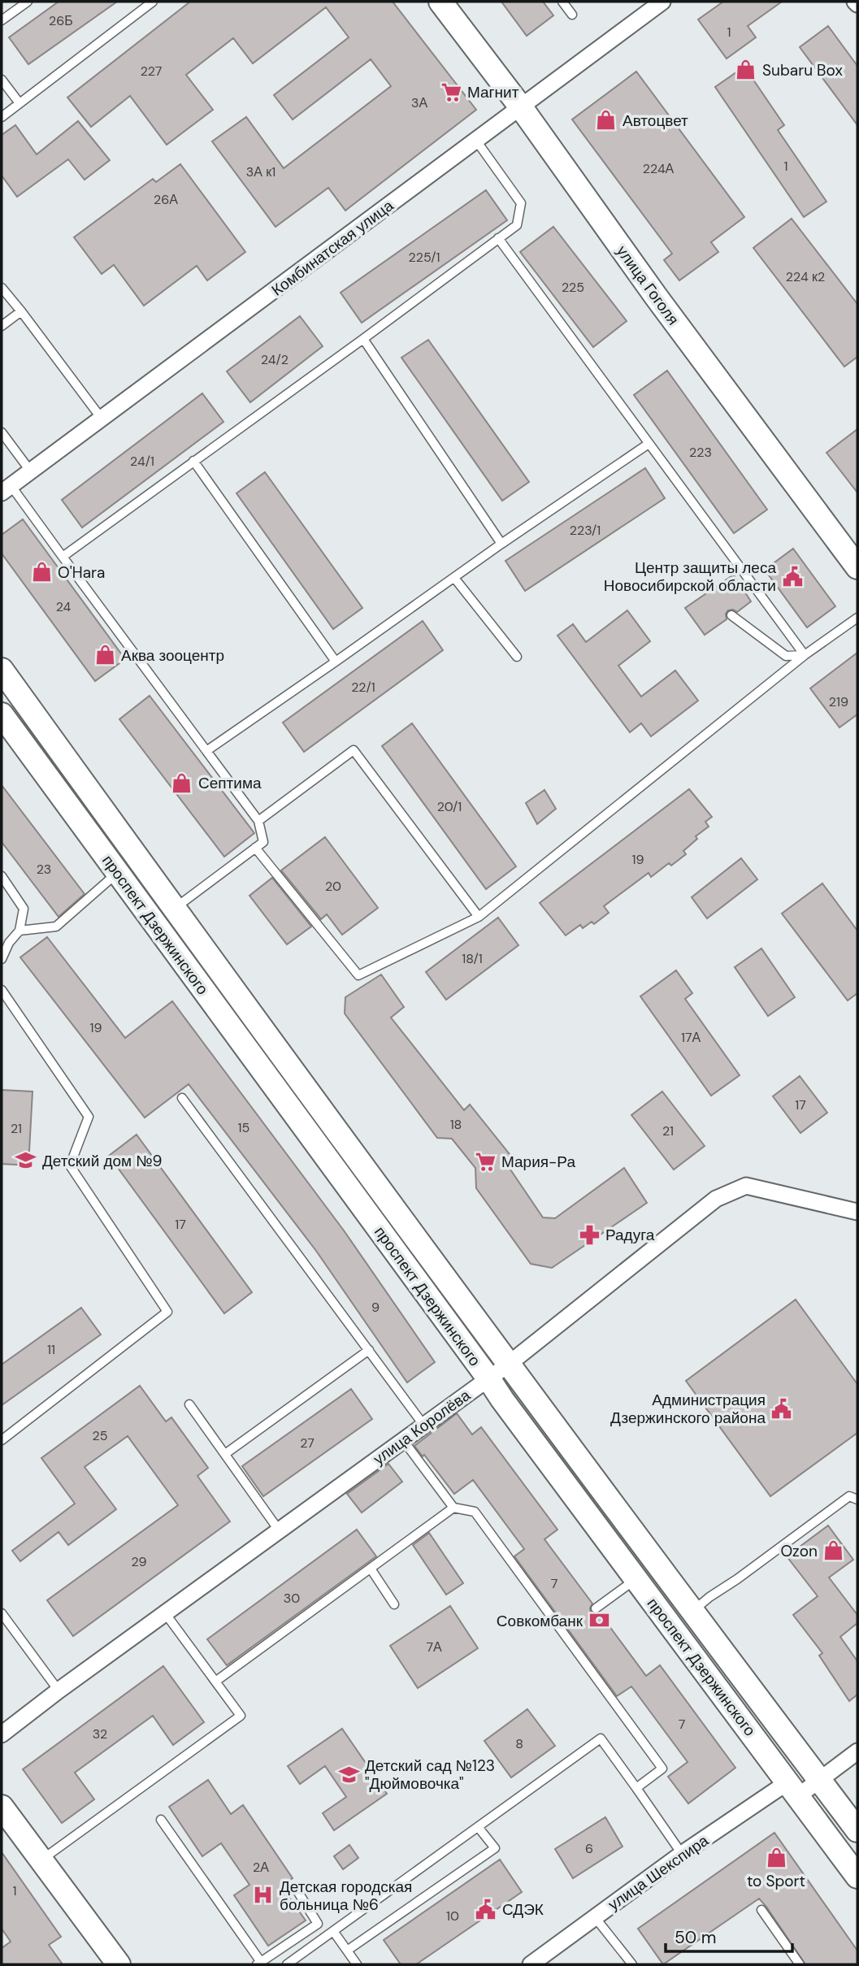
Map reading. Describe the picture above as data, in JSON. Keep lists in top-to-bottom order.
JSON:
{
  "streets": {
    "main road": ["улица Гоголя", "проспект Дзержинского"],
    "street": ["Комбинатская улица", "улица Королёва", "улица Шекспира"]
  },
  "crossings": [
    ["Комбинатская улица", "улица Гоголя"],
    ["проспект Дзержинского", "улица Королёва"],
    ["проспект Дзержинского", "улица Шекспира"]
  ],
  "places": {
    "shop": [
      "Subaru Box",
      "Автоцвет",
      "O'Hara",
      "Аква зооцентр",
      "Септима",
      "Ozon",
      "to Sport"
    ],
    "supermarket": ["Магнит", "Мария-Ра"],
    "public building": ["Центр защиты леса Новосибирской области", "Администрация Дзержинского района", "СДЭК"],
    "school or university": ["Детский дом №9", "Детский сад №123 \"Дюймовочка\""],
    "pharmacy": ["Радуга"],
    "bank": ["Совкомбанк"],
    "hospital": ["Детская городская больница №6"]
  },
  "house_numbers": [
    "26Б",
    "1",
    "227",
    "3А",
    "1",
    "224А",
    "3А к1",
    "26А",
    "225/1",
    "224 к2",
    "225",
    "24/2",
    "223",
    "24/1",
    "223/1",
    "24",
    "22/1",
    "219",
    "20/1",
    "19",
    "23",
    "20",
    "18/1",
    "19",
    "17А",
    "17",
    "18",
    "15",
    "21",
    "21",
    "17",
    "9",
    "11",
    "25",
    "27",
    "29",
    "7",
    "30",
    "7А",
    "7",
    "32",
    "8",
    "6",
    "2А",
    "1",
    "10"
  ],
  "scale_bar": "50 m"
}
